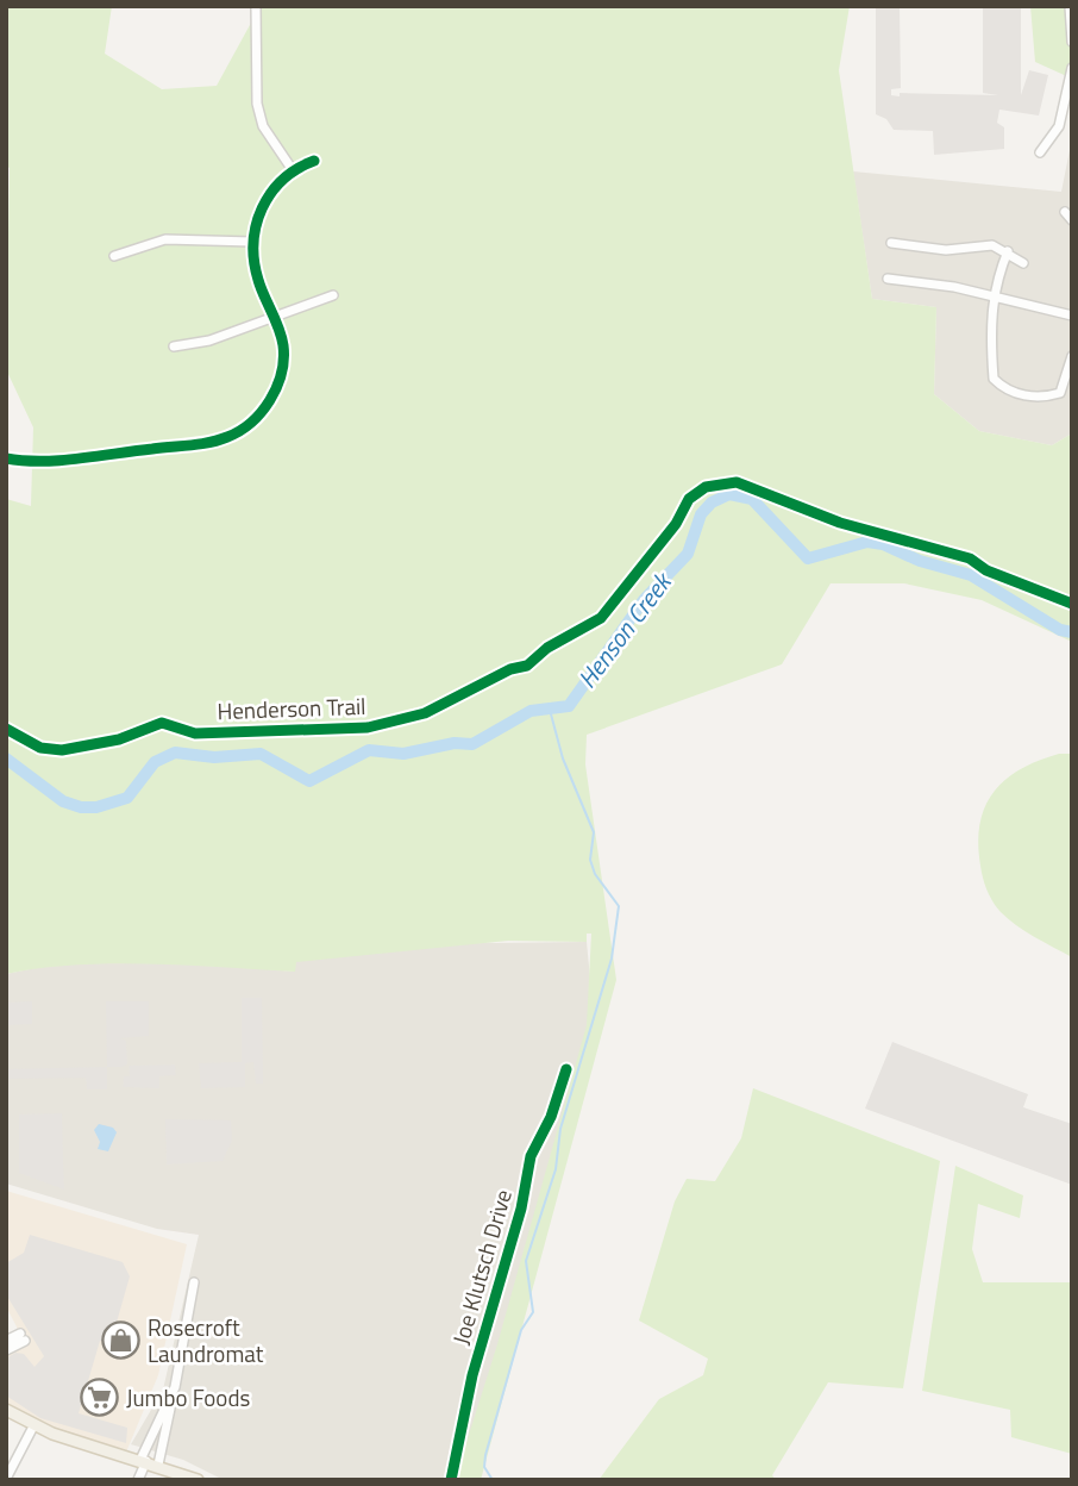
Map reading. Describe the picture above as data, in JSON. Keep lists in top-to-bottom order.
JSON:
{
  "streets": {
    "street": ["Joe Klutsch Drive"],
    "cycle path": ["Henderson Trail"]
  },
  "water": ["Henson Creek"],
  "places": {
    "shop": ["Rosecroft Laundromat"],
    "supermarket": ["Jumbo Foods"]
  }
}
